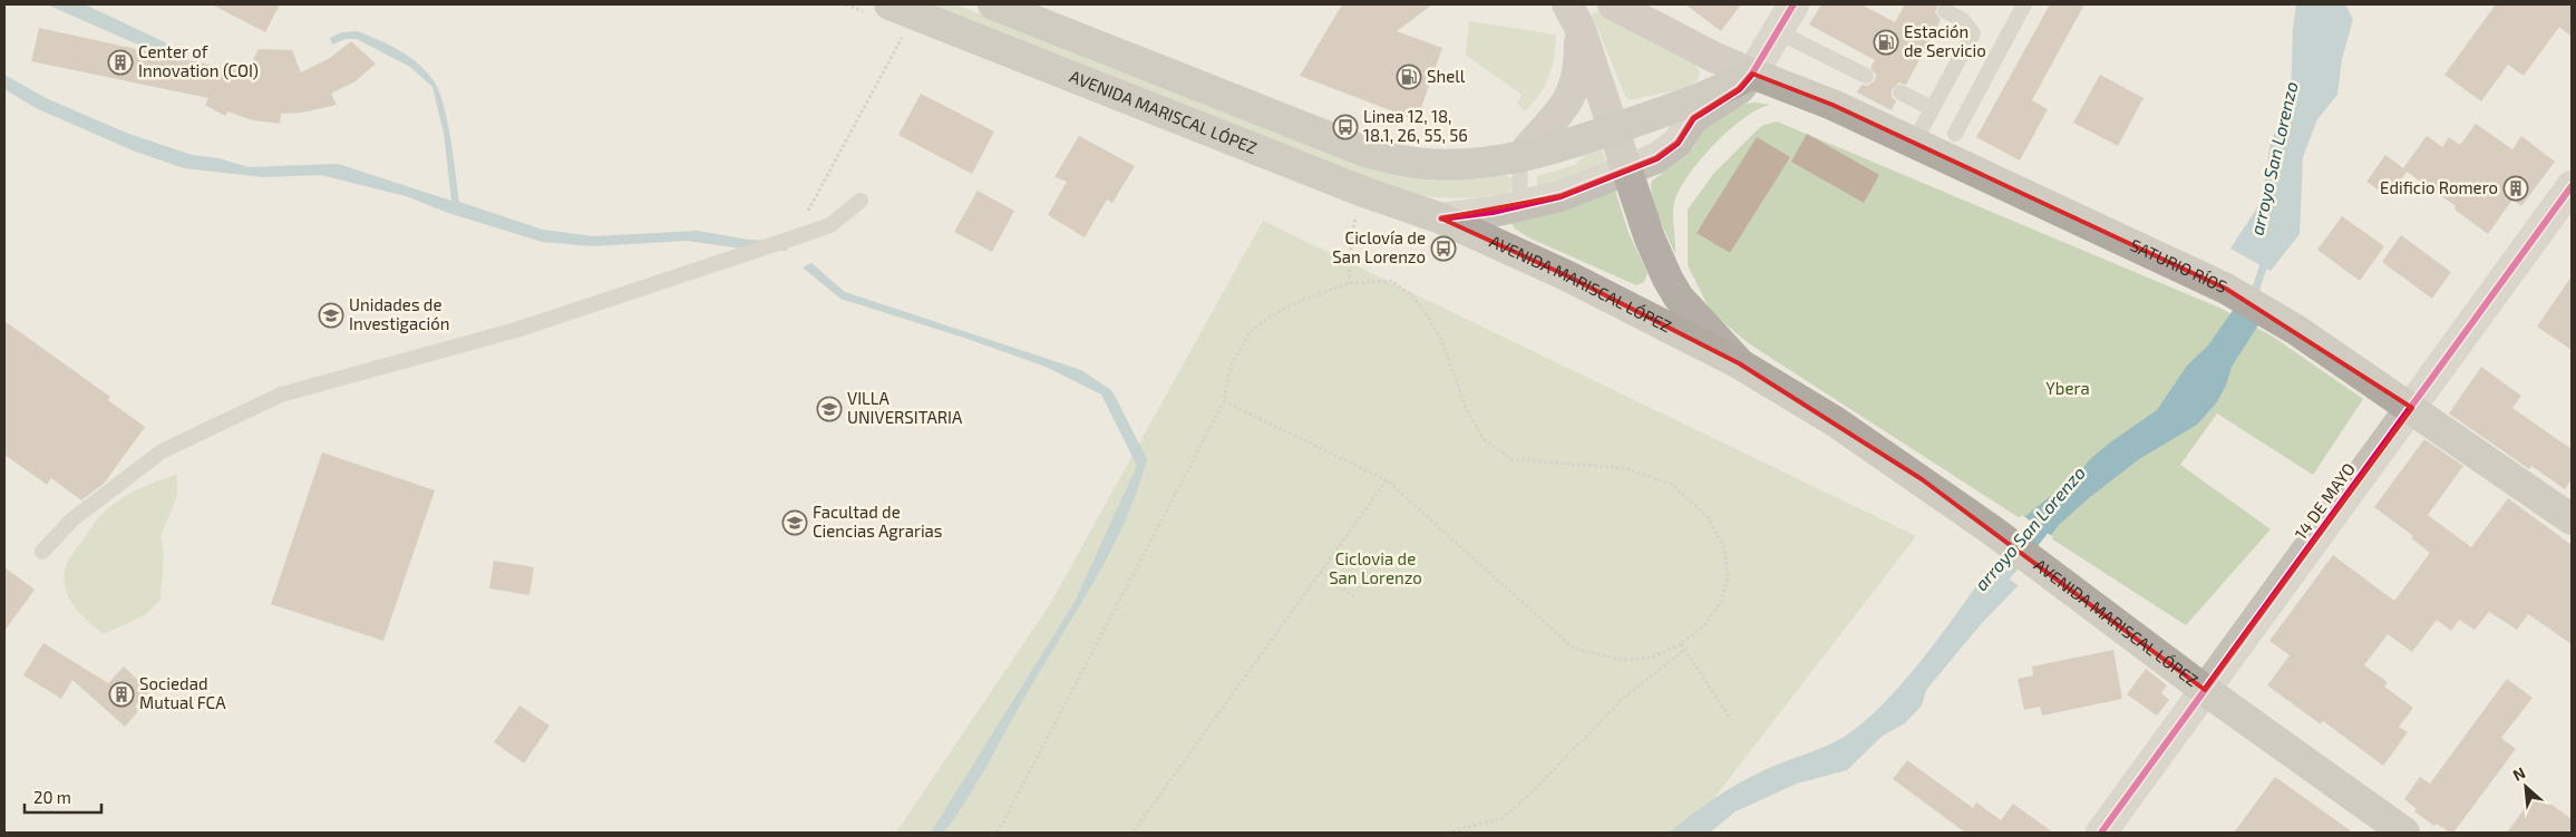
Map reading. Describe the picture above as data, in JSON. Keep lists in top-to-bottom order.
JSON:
{
  "streets": {
    "highway": ["AVENIDA MARISCAL LÓPEZ", "SATURIO RÍOS"],
    "street": ["14 DE MAYO"]
  },
  "crossings": [
    ["AVENIDA MARISCAL LÓPEZ", "14 DE MAYO"],
    ["SATURIO RÍOS", "14 DE MAYO"]
  ],
  "water": ["arroyo San Lorenzo"],
  "parks": ["Ybera", "Ciclovia de San Lorenzo"],
  "places": {
    "fuel station": ["Estación de Servicio", "Shell"],
    "building": ["Center of Innovation (COI)", "Edificio Romero", "Sociedad Mutual FCA"],
    "bus stop": ["Linea 12, 18, 18.1, 26, 55, 56", "Ciclovía de San Lorenzo"],
    "school or university": ["Unidades de Investigación", "VILLA UNIVERSITARIA", "Facultad de Ciencias Agrarias"]
  },
  "scale_bar": "20 m",
  "north": "top left"
}
